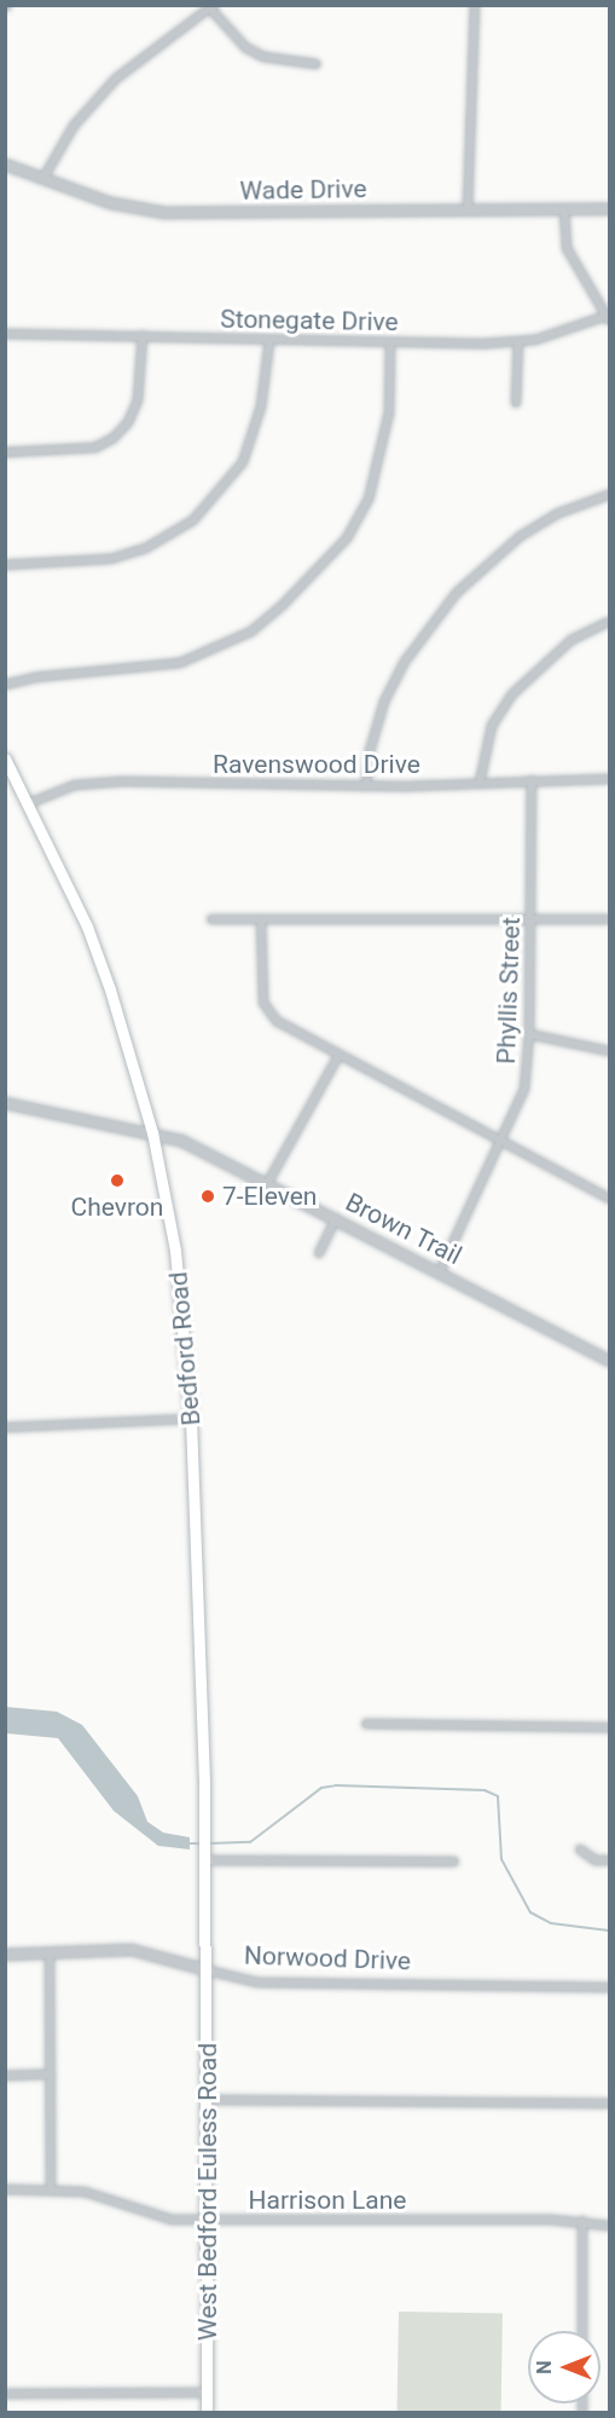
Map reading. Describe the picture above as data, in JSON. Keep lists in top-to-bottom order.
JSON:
{
  "streets": {
    "main road": ["Bedford Road", "West Bedford Euless Road"],
    "street": [
      "Wade Drive",
      "Stonegate Drive",
      "Ravenswood Drive",
      "Phyllis Street",
      "Brown Trail",
      "Norwood Drive",
      "Harrison Lane"
    ]
  },
  "crossings": [
    ["Ravenswood Drive", "Phyllis Street"],
    ["Ravenswood Drive", "Bedford Road"],
    ["Phyllis Street", "Brown Trail"],
    ["Brown Trail", "Bedford Road"],
    ["Bedford Road", "Norwood Drive"],
    ["Bedford Road", "West Bedford Euless Road"],
    ["Norwood Drive", "West Bedford Euless Road"],
    ["West Bedford Euless Road", "Harrison Lane"]
  ],
  "places": ["Chevron", "7-Eleven"],
  "north": "left"
}
